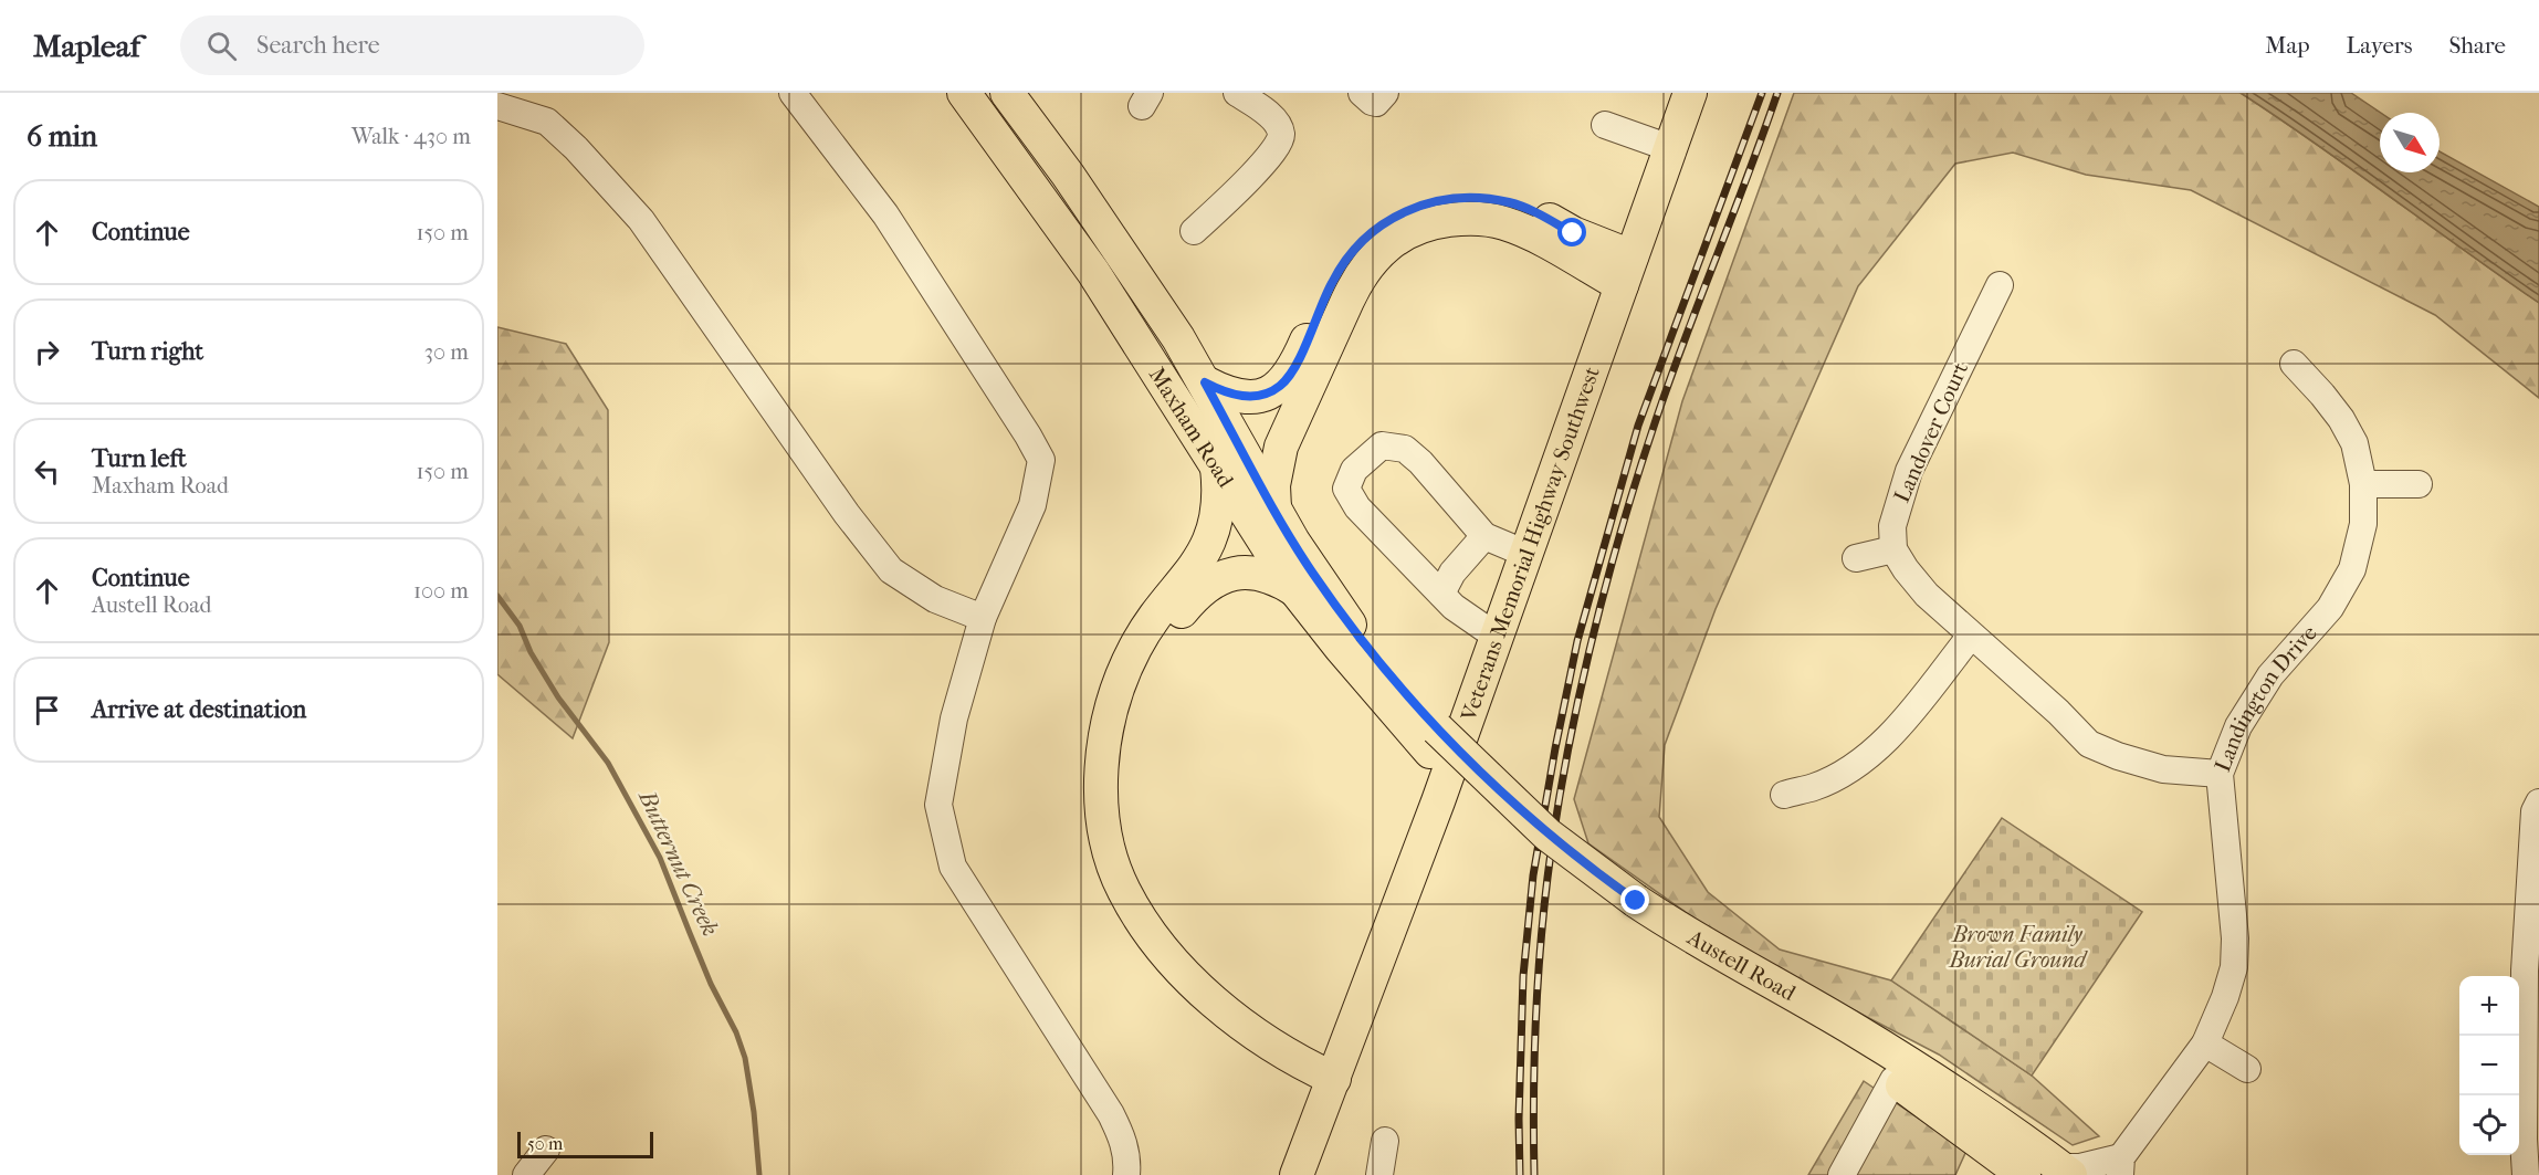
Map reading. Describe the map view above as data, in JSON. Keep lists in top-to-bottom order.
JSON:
{
  "streets": {
    "main road": ["Maxham Road", "Veterans Memorial Highway Southwest", "Austell Road"],
    "street": ["Landover Court", "Landington Drive"]
  },
  "crossings": [
    ["Maxham Road", "Austell Road"],
    ["Landington Drive", "Austell Road"]
  ],
  "water": ["Butternut Creek"],
  "parks": ["Brown Family Burial Ground"],
  "scale_bar": "50 m",
  "north": "bottom right",
  "page": {
    "header": "Mapleaf",
    "search": "Search here",
    "nav": ["Map", "Layers", "Share"],
    "heading": ["6 min", "Walk · 430 m"],
    "list": [
      ["Continue", "150 m"],
      ["Turn right", "30 m"],
      ["Turn left", "Maxham Road", "150 m"],
      ["Continue", "Austell Road", "100 m"],
      "Arrive at destination"
    ],
    "map_buttons": ["+", "−"],
    "scale": "50 m"
  }
}
